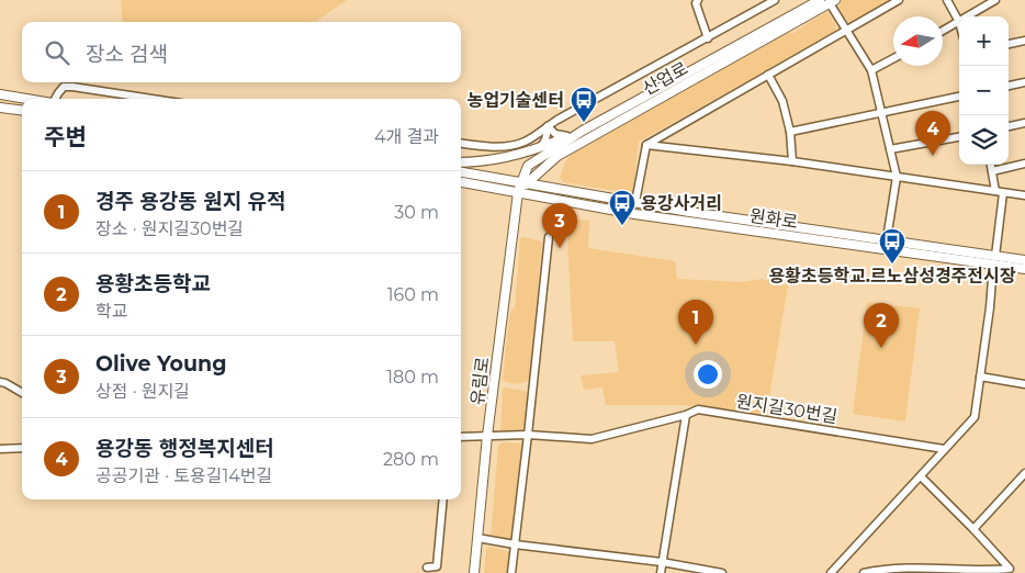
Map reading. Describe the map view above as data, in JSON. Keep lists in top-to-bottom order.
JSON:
{
  "streets": {
    "street": [
      "산업로",
      "원화로",
      "유림로",
      "원지길30번길"
    ]
  },
  "crossings": [
    ["산업로", "원화로"],
    ["산업로", "유림로"],
    ["원화로", "유림로"],
    ["유림로", "원지길30번길"]
  ],
  "places": {
    "bus stop": ["농업기술센터", "용강사거리", "용황초등학교.르노삼성경주전시장"]
  },
  "north": "left",
  "page": {
    "map_buttons": ["+", "−"],
    "search": "장소 검색",
    "heading": ["주변", "4개 결과"],
    "pins": [
      "4",
      "3",
      "1",
      "2"
    ],
    "list": [
      {
        "mark": "1",
        "name": "경주 용강동 원지 유적",
        "note": "장소 · 원지길30번길",
        "value": "30 m"
      },
      {
        "mark": "2",
        "name": "용황초등학교",
        "note": "학교",
        "value": "160 m"
      },
      {
        "mark": "3",
        "name": "Olive Young",
        "note": "상점 · 원지길",
        "value": "180 m"
      },
      {
        "mark": "4",
        "name": "용강동 행정복지센터",
        "note": "공공기관 · 토용길14번길",
        "value": "280 m"
      }
    ]
  }
}
